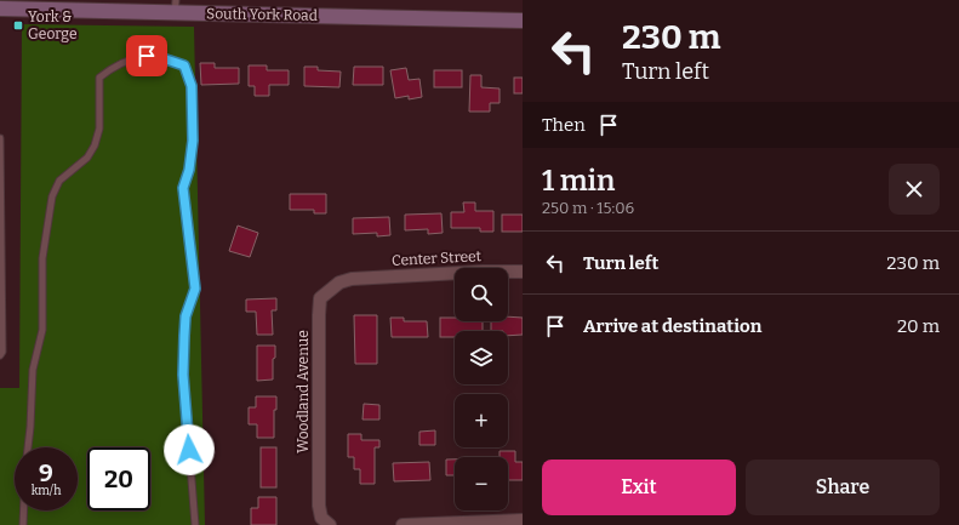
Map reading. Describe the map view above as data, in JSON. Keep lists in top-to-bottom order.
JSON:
{
  "streets": {
    "main road": ["South York Road"],
    "street": ["Center Street", "Woodland Avenue"]
  },
  "crossings": [
    ["Center Street", "Woodland Avenue"]
  ],
  "places": {
    "transit": ["York & George"]
  },
  "page": {
    "turn": ["230 m", "Turn left"],
    "then": "Then",
    "heading": ["1 min", "250 m · 15:06"],
    "list": [
      {
        "name": "Turn left",
        "value": "230 m"
      },
      {
        "name": "Arrive at destination",
        "value": "20 m"
      }
    ],
    "map_buttons": ["+", "−"],
    "speed": "9 km/h",
    "limit": "20",
    "buttons": ["Exit", "Share"]
  }
}
